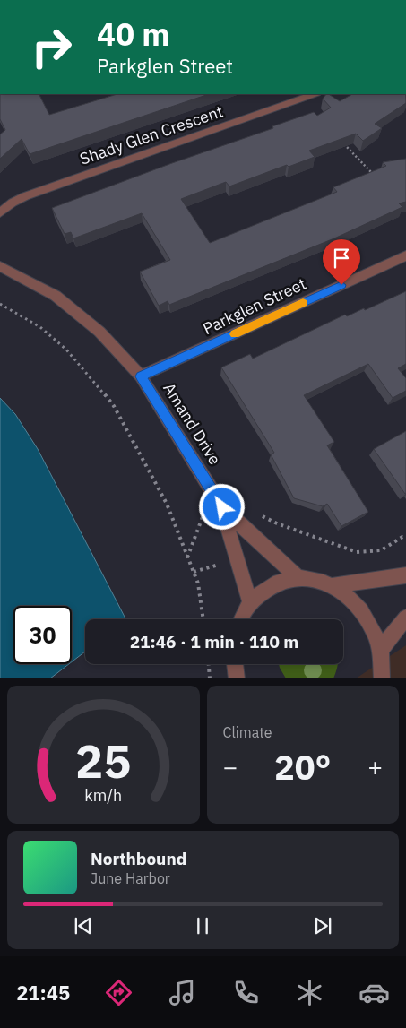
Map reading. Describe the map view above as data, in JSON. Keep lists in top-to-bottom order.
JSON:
{
  "streets": {
    "street": ["Shady Glen Crescent", "Parkglen Street", "Amand Drive"]
  },
  "crossings": [
    ["Parkglen Street", "Amand Drive"]
  ],
  "page": {
    "turn": ["40 m", "Parkglen Street"],
    "limit": "30",
    "trip": "21:46 · 1 min · 110 m",
    "tile": "Climate",
    "heat": ["−", "20°", "+"],
    "song": ["Northbound", "June Harbor"],
    "tabs": "21:45",
    "gauge": ["25", "km/h"]
  }
}
